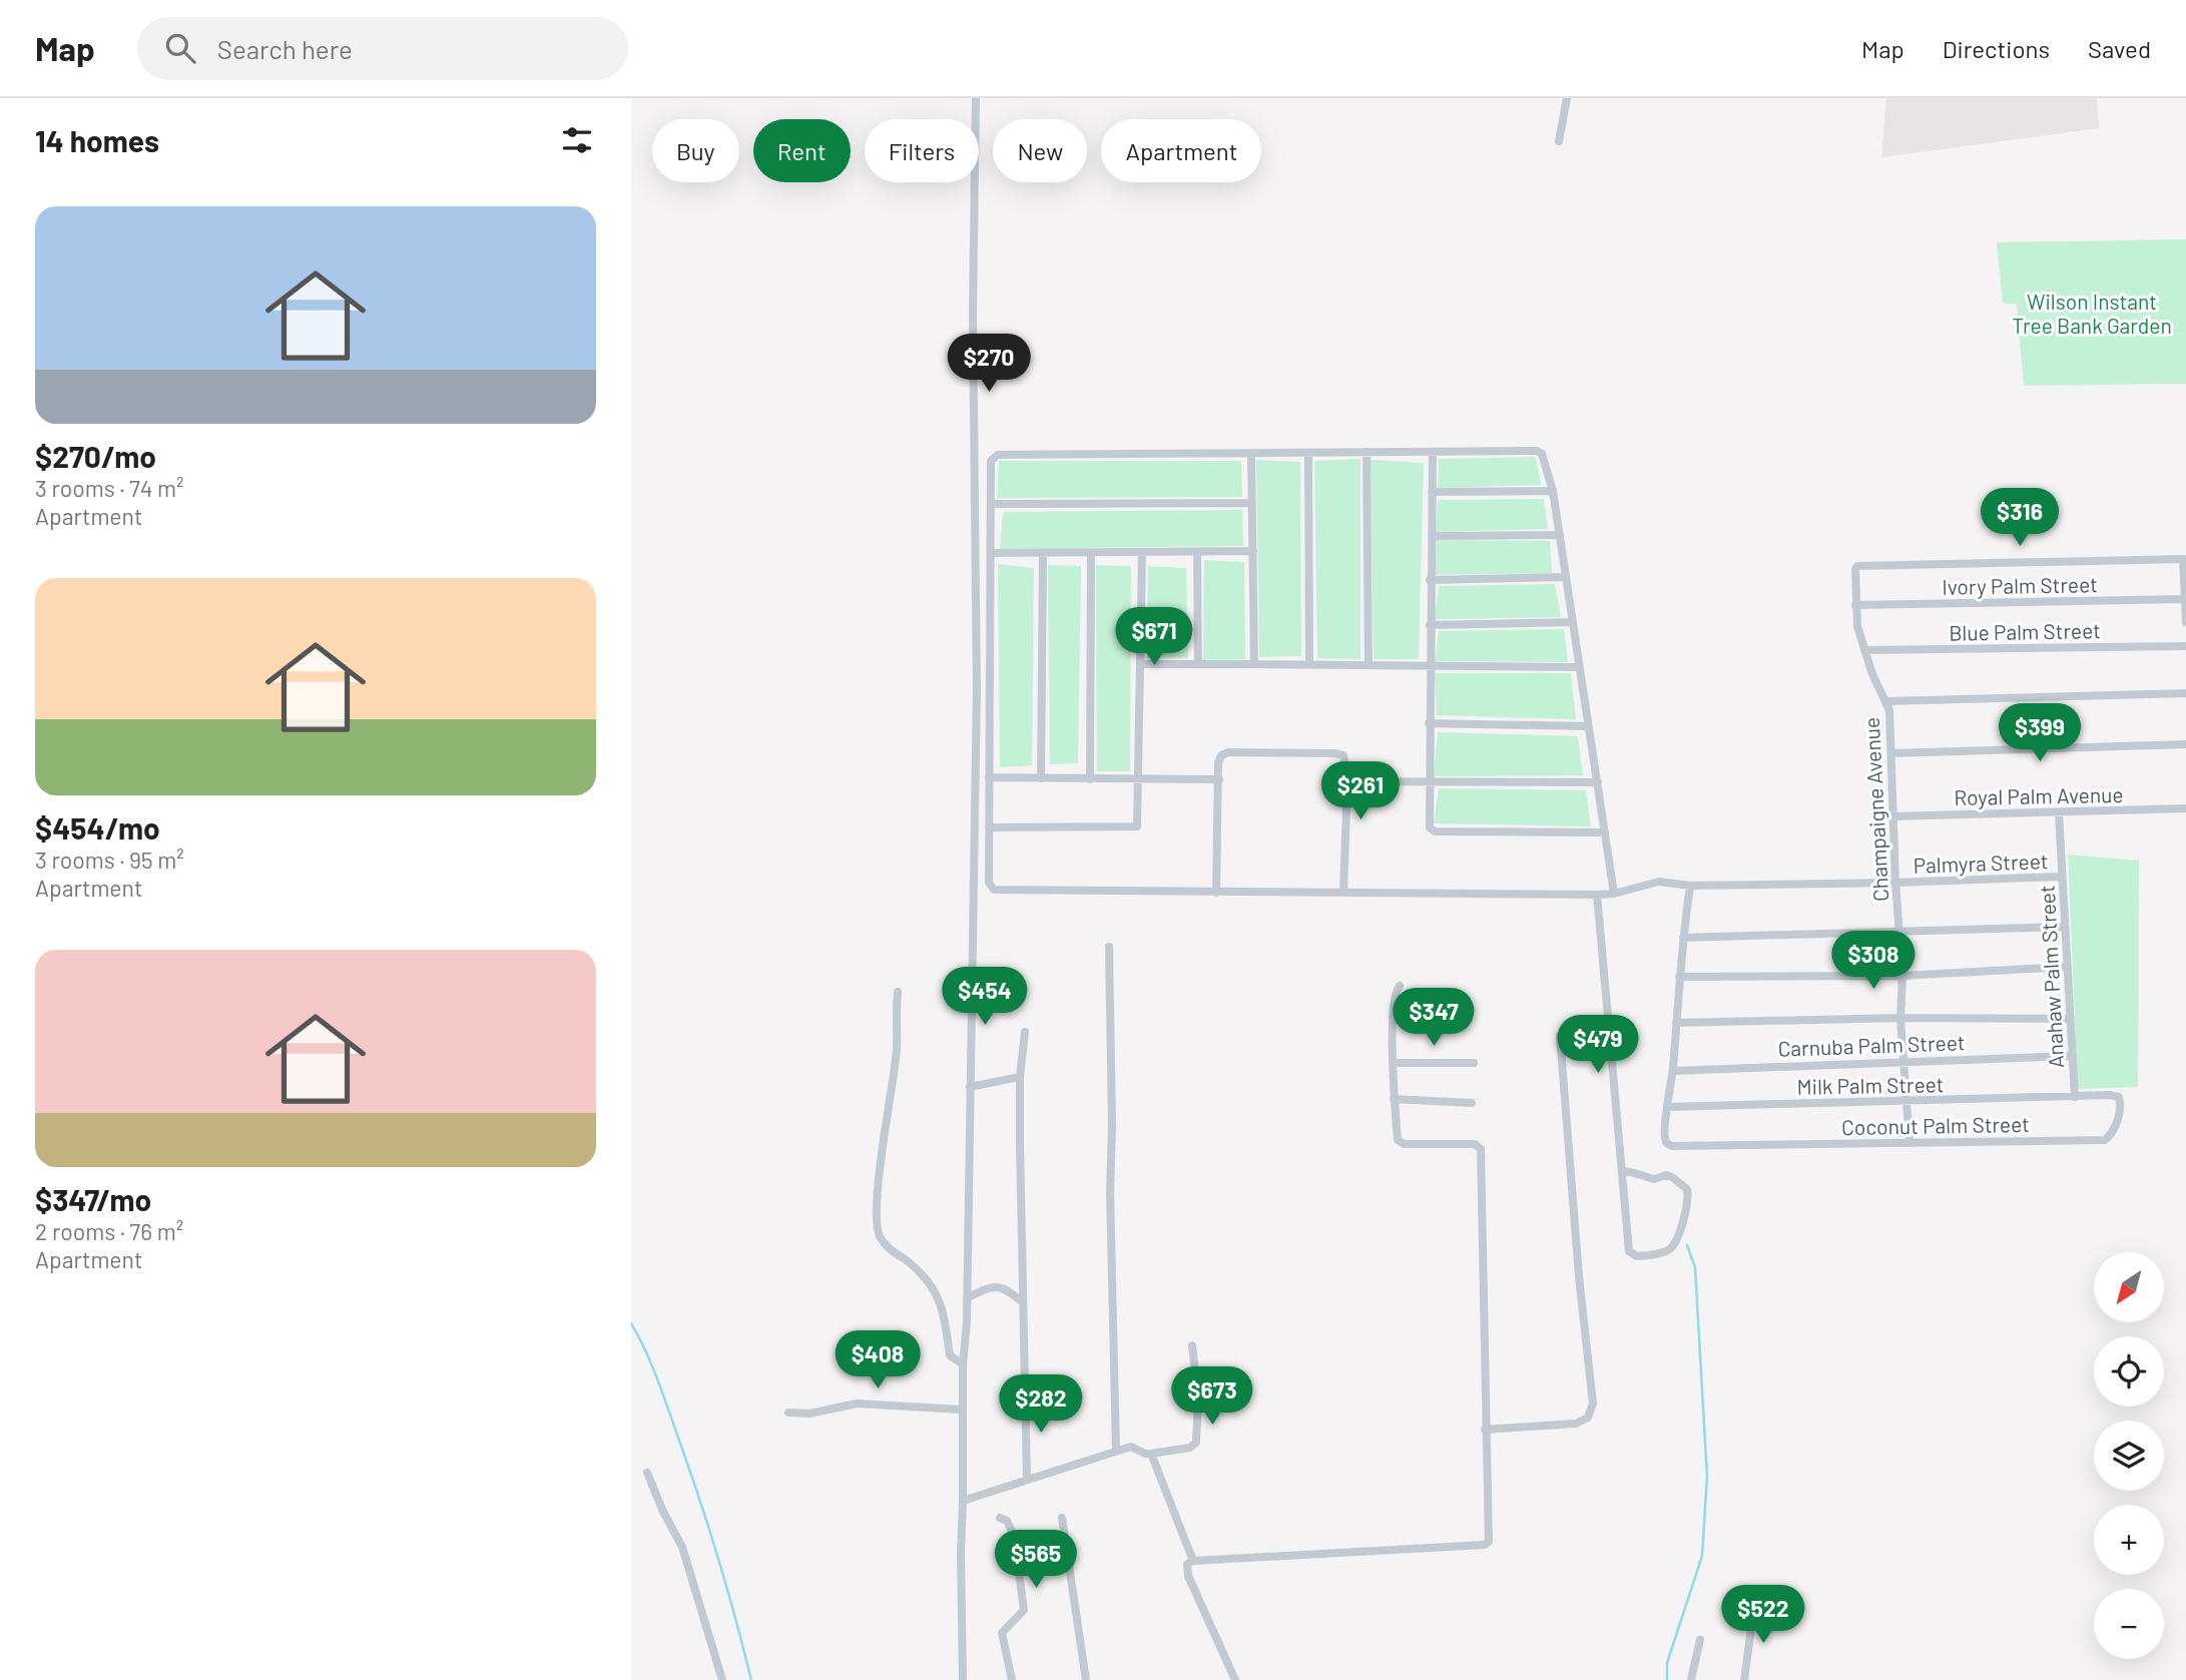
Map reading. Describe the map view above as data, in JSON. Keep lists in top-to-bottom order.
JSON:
{
  "streets": {
    "street": [
      "Ivory Palm Street",
      "Blue Palm Street",
      "Royal Palm Avenue",
      "Champaigne Avenue",
      "Palmyra Street",
      "Anahaw Palm Street",
      "Carnuba Palm Street",
      "Milk Palm Street",
      "Coconut Palm Street"
    ]
  },
  "crossings": [
    ["Ivory Palm Street", "Champaigne Avenue"],
    ["Blue Palm Street", "Champaigne Avenue"],
    ["Royal Palm Avenue", "Champaigne Avenue"],
    ["Royal Palm Avenue", "Anahaw Palm Street"],
    ["Champaigne Avenue", "Palmyra Street"],
    ["Champaigne Avenue", "Carnuba Palm Street"],
    ["Champaigne Avenue", "Milk Palm Street"],
    ["Champaigne Avenue", "Coconut Palm Street"],
    ["Palmyra Street", "Anahaw Palm Street"],
    ["Anahaw Palm Street", "Carnuba Palm Street"],
    ["Anahaw Palm Street", "Milk Palm Street"],
    ["Anahaw Palm Street", "Coconut Palm Street"],
    ["Milk Palm Street", "Coconut Palm Street"]
  ],
  "parks": ["Wilson Instant Tree Bank Garden"],
  "north": "bottom left",
  "page": {
    "header": "Map",
    "search": "Search here",
    "nav": ["Map", "Directions", "Saved"],
    "heading": "14 homes",
    "chip": [
      "Buy",
      "Rent",
      "Filters",
      "New",
      "Apartment"
    ],
    "list": [
      {
        "name": "$270/mo",
        "note": "3 rooms · 74 m² · Apartment"
      },
      {
        "name": "$454/mo",
        "note": "3 rooms · 95 m² · Apartment"
      },
      {
        "name": "$347/mo",
        "note": "2 rooms · 76 m² · Apartment"
      }
    ],
    "price": [
      "$270",
      "$316",
      "$671",
      "$399",
      "$261",
      "$308",
      "$454",
      "$347",
      "$479",
      "$408",
      "$673",
      "$282",
      "$565",
      "$522"
    ],
    "map_buttons": ["+", "−"]
  }
}
